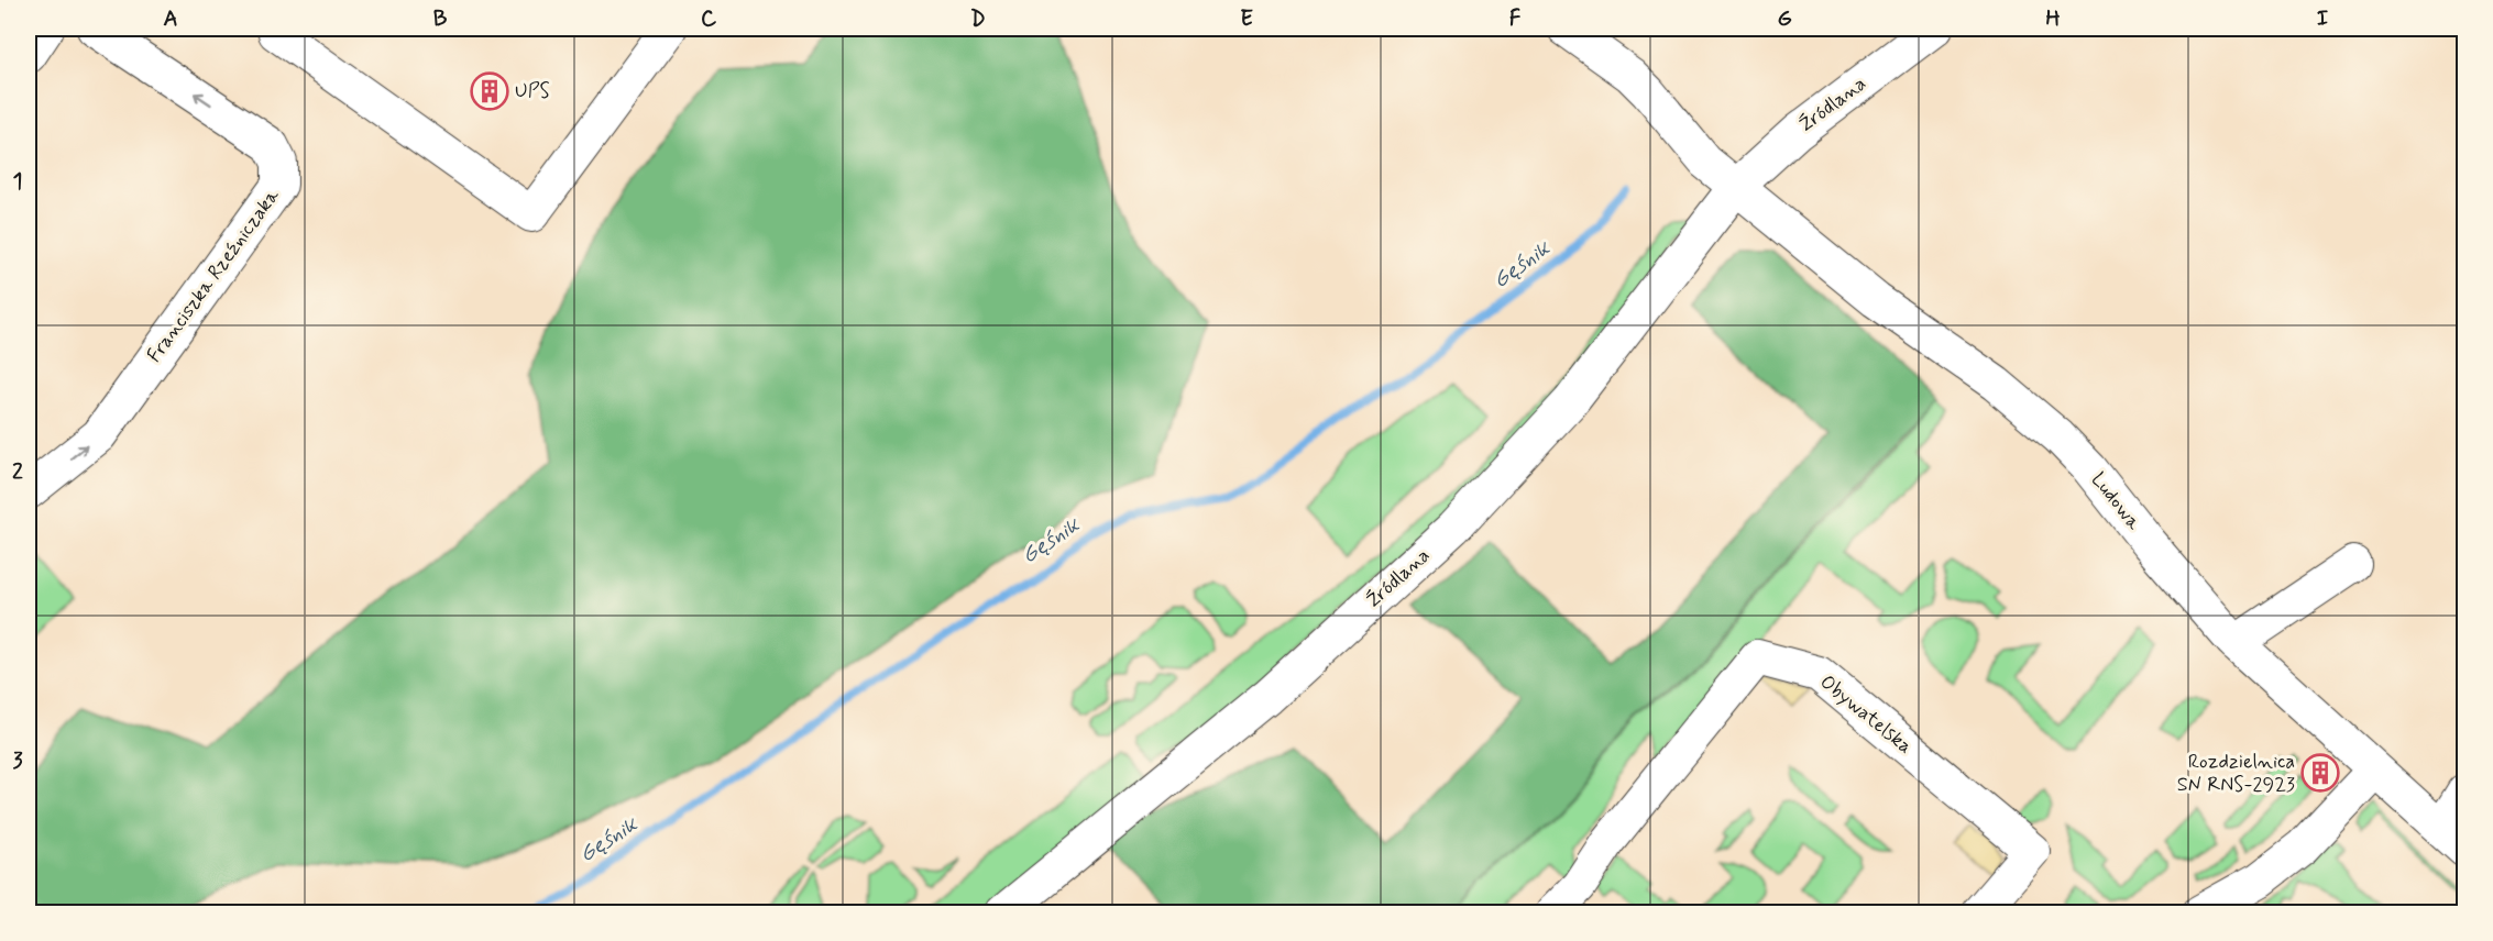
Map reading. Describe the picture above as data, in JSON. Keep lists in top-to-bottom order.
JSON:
{
  "streets": {
    "street": [
      "Źródlana",
      "Franciszka Rzeźniczaka",
      "Ludowa",
      "Obywatelska"
    ]
  },
  "crossings": [
    ["Źródlana", "Ludowa"]
  ],
  "water": ["Gęśnik"],
  "places": {
    "building": ["UPS", "Rozdzielnica SN RNS-2923"]
  },
  "grid": {
    "columns": [
      "A",
      "B",
      "C",
      "D",
      "E",
      "F",
      "G",
      "H",
      "I"
    ],
    "rows": ["1", "2", "3"]
  }
}
